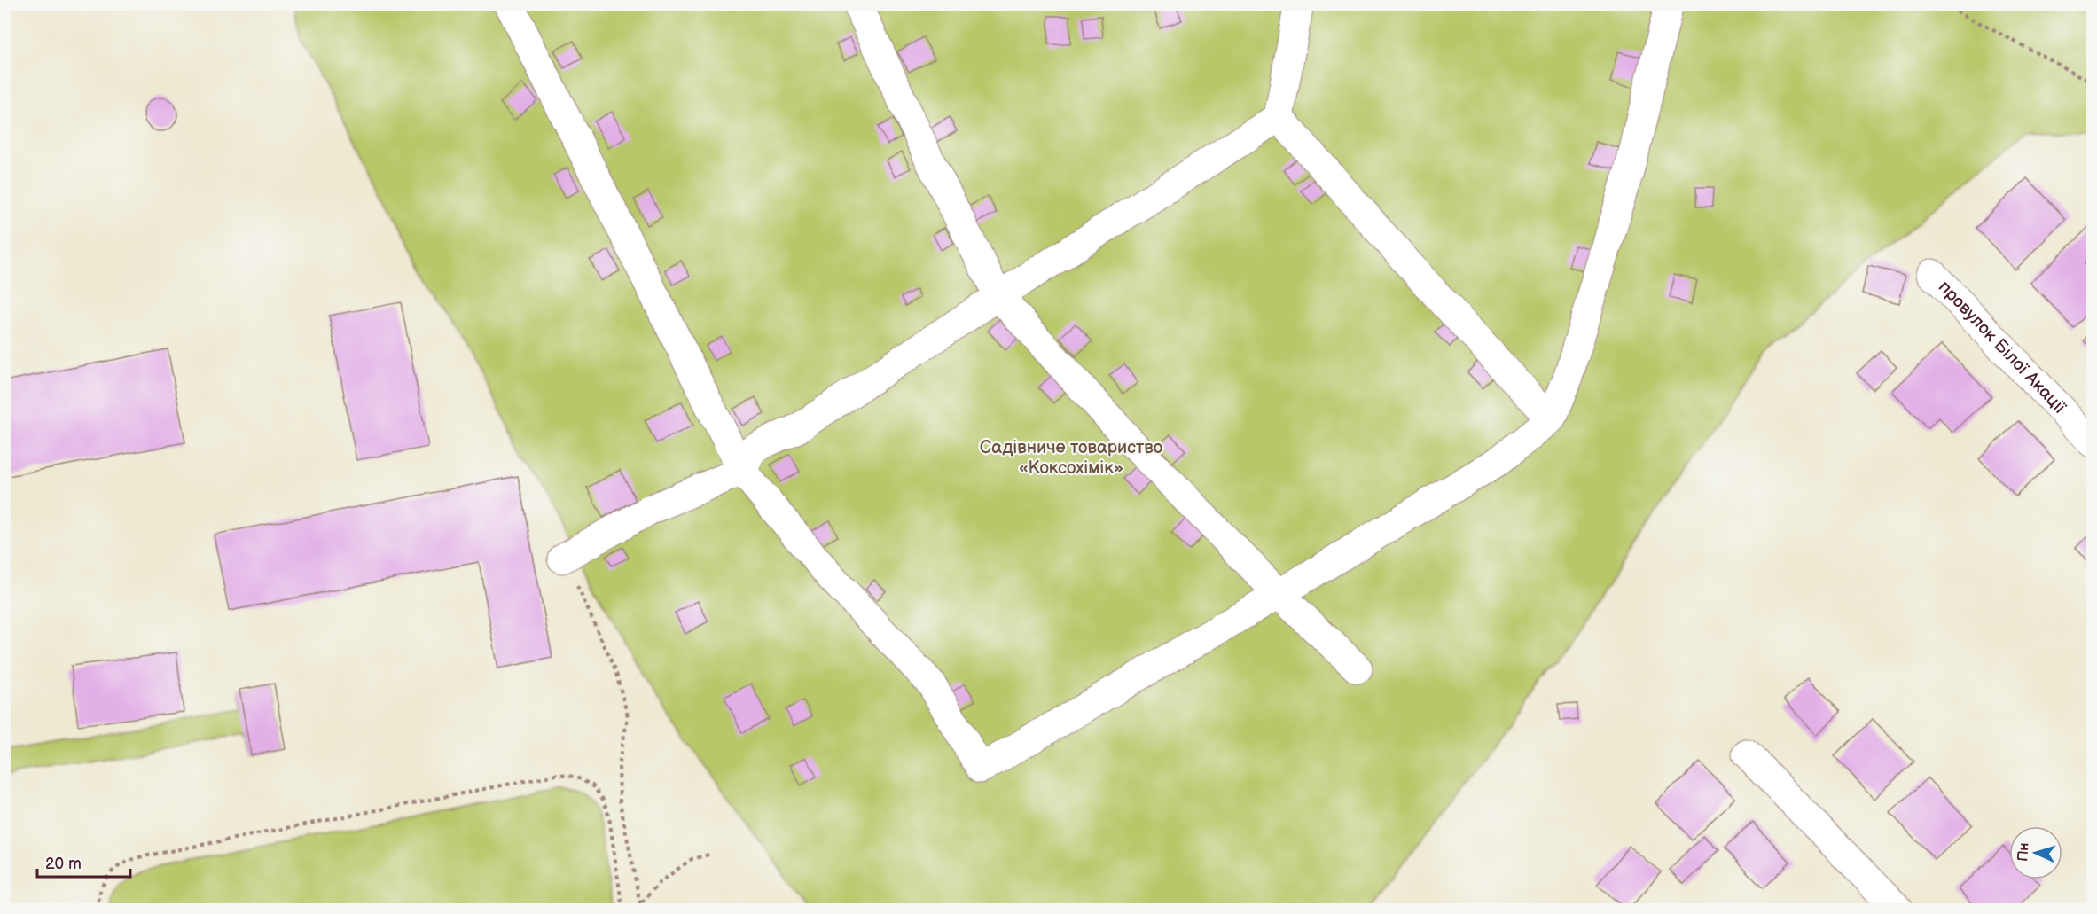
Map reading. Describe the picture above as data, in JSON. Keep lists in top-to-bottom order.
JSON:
{
  "streets": {
    "street": ["провулок Білої Акації"]
  },
  "parks": ["Садівниче товариство «Коксохімік»"],
  "scale_bar": "20 m",
  "north": "left"
}
